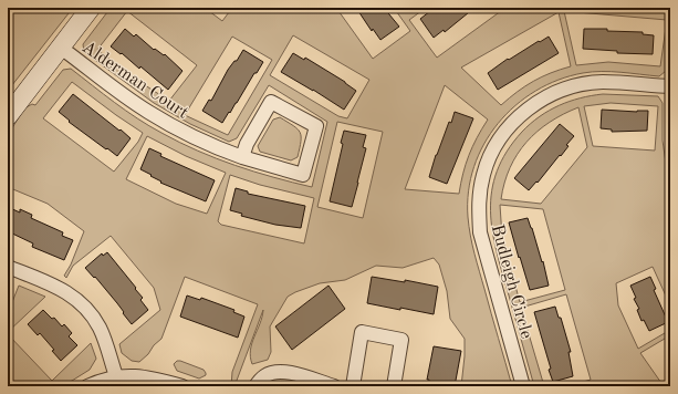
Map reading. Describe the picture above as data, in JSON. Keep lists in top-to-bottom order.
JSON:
{
  "streets": {
    "street": ["Alderman Court", "Budleigh Circle"]
  }
}
